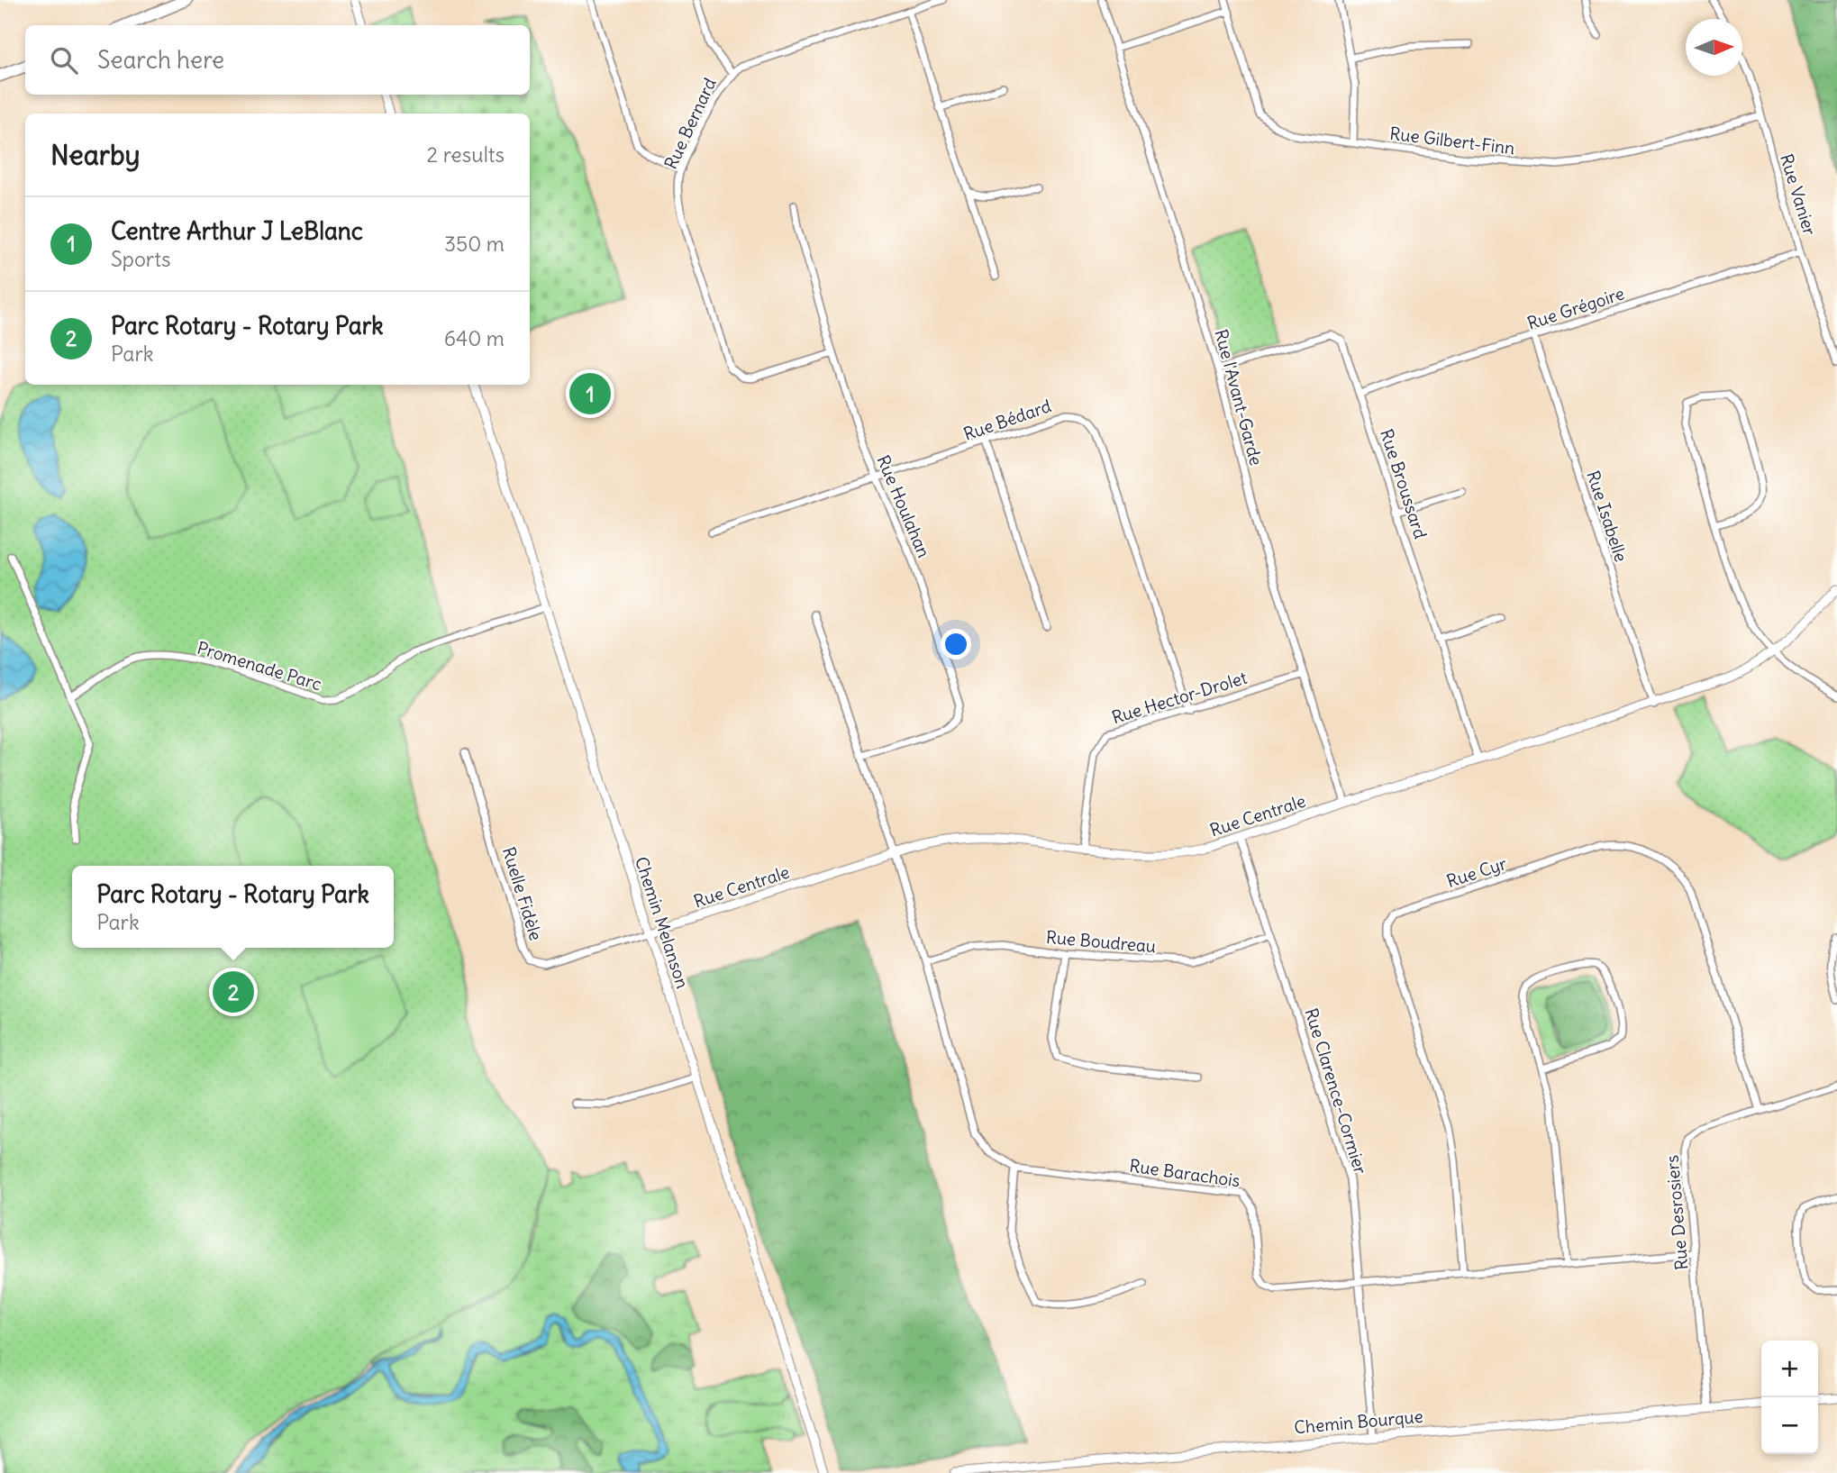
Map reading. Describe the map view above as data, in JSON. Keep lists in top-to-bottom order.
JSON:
{
  "streets": {
    "street": [
      "Rue Bernard",
      "Rue Gilbert-Finn",
      "Rue Vanier",
      "Rue Grégoire",
      "Rue l'Avant-Garde",
      "Rue Bédard",
      "Rue Broussard",
      "Rue Houlahan",
      "Rue Isabelle",
      "Promenade Parc",
      "Rue Hector-Drolet",
      "Rue Centrale",
      "Rue Cyr",
      "Ruelle Fidèle",
      "Chemin Melanson",
      "Rue Boudreau",
      "Rue Clarence-Cormier",
      "Rue Barachois",
      "Rue Desrosiers",
      "Chemin Bourque"
    ]
  },
  "crossings": [
    ["Rue Bernard", "Rue Houlahan"],
    ["Rue Gilbert-Finn", "Rue Vanier"],
    ["Rue Vanier", "Rue Grégoire"],
    ["Rue Grégoire", "Rue Broussard"],
    ["Rue Grégoire", "Rue Isabelle"],
    ["Rue l'Avant-Garde", "Rue Broussard"],
    ["Rue l'Avant-Garde", "Rue Hector-Drolet"],
    ["Rue l'Avant-Garde", "Rue Centrale"],
    ["Rue Bédard", "Rue Houlahan"],
    ["Rue Bédard", "Rue Hector-Drolet"],
    ["Rue Broussard", "Rue Centrale"],
    ["Rue Houlahan", "Rue Barachois"],
    ["Rue Isabelle", "Rue Centrale"],
    ["Promenade Parc", "Chemin Melanson"],
    ["Rue Hector-Drolet", "Rue Centrale"],
    ["Rue Centrale", "Ruelle Fidèle"],
    ["Rue Centrale", "Chemin Melanson"],
    ["Rue Centrale", "Rue Clarence-Cormier"],
    ["Rue Centrale", "Rue Barachois"],
    ["Rue Cyr", "Rue Barachois"],
    ["Rue Cyr", "Rue Desrosiers"],
    ["Ruelle Fidèle", "Chemin Melanson"],
    ["Rue Boudreau", "Rue Clarence-Cormier"],
    ["Rue Boudreau", "Rue Barachois"],
    ["Rue Clarence-Cormier", "Rue Barachois"],
    ["Rue Clarence-Cormier", "Chemin Bourque"],
    ["Rue Barachois", "Rue Desrosiers"],
    ["Rue Desrosiers", "Chemin Bourque"]
  ],
  "north": "right",
  "page": {
    "search": "Search here",
    "heading": ["Nearby", "2 results"],
    "list": [
      {
        "mark": "1",
        "name": "Centre Arthur J LeBlanc",
        "note": "Sports",
        "value": "350 m"
      },
      {
        "mark": "2",
        "name": "Parc Rotary - Rotary Park",
        "note": "Park",
        "value": "640 m"
      }
    ],
    "pins": ["1", "2"],
    "popup": ["Parc Rotary - Rotary Park", "Park"],
    "map_buttons": ["+", "−"]
  }
}
